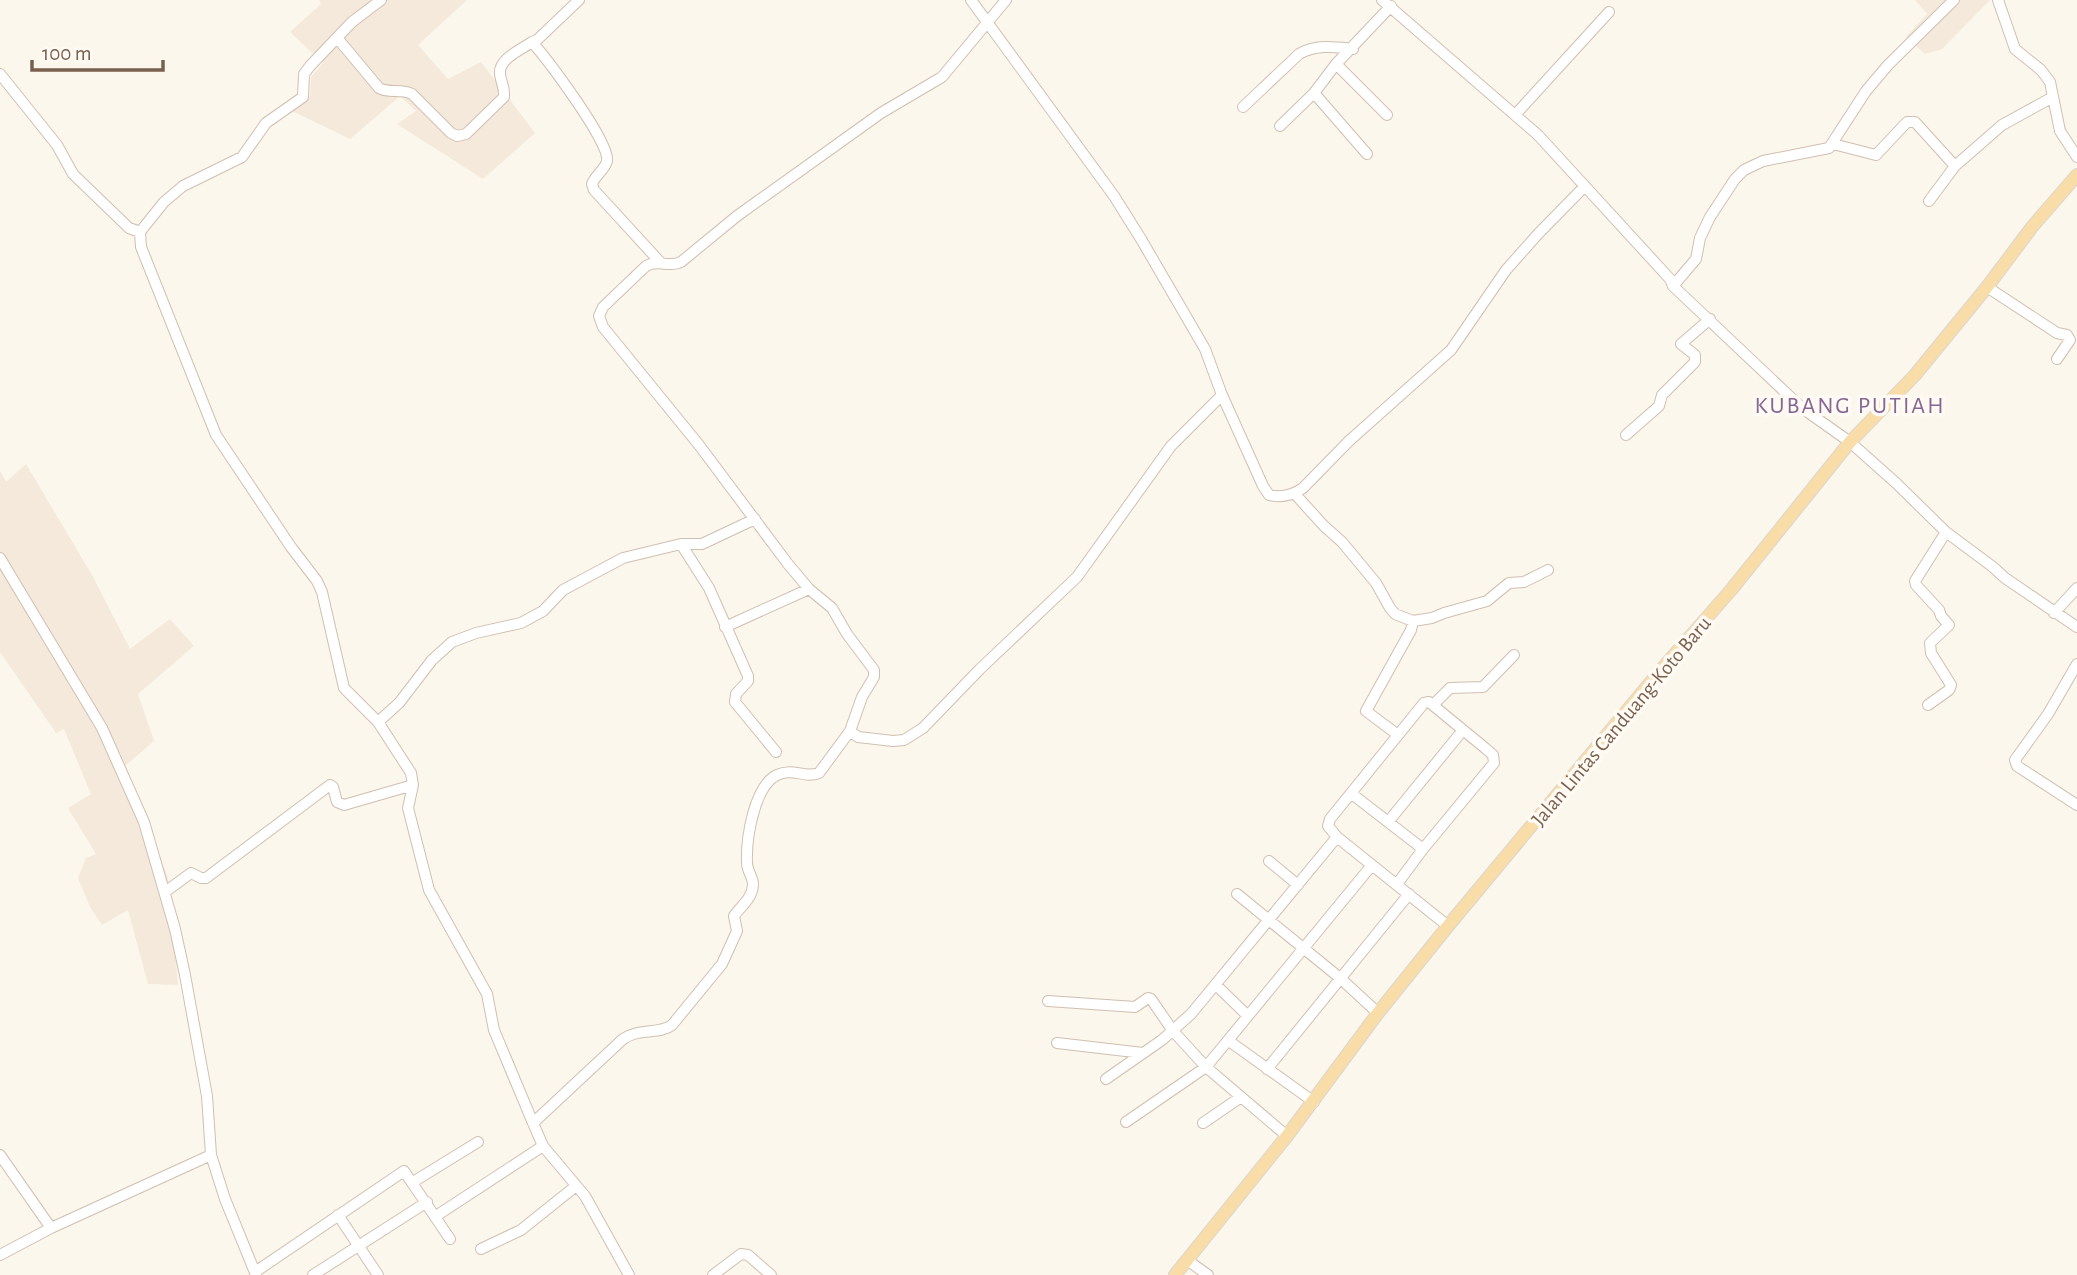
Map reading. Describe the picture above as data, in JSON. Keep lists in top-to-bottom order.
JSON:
{
  "streets": {
    "main road": ["Jalan Lintas Canduang-Koto Baru"]
  },
  "districts": ["KUBANG PUTIAH"],
  "scale_bar": "100 m"
}
